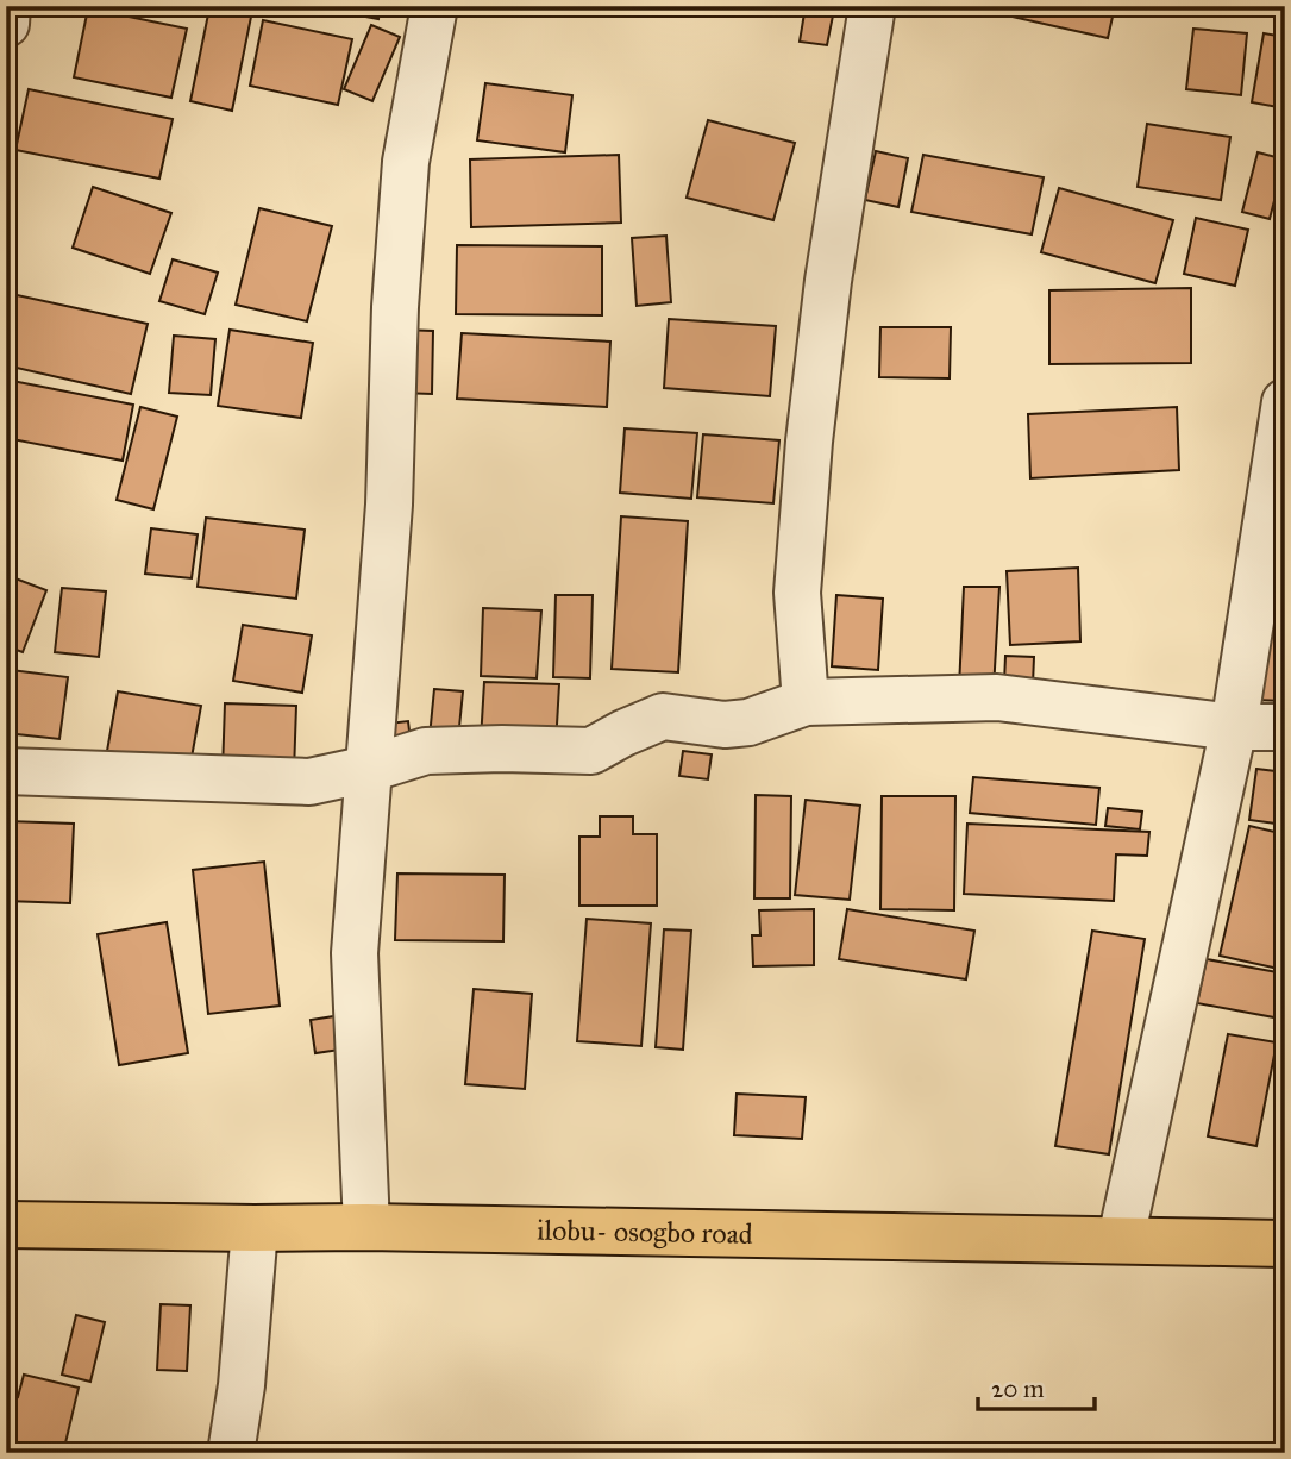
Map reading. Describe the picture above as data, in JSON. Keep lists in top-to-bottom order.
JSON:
{
  "streets": {
    "main road": ["ilobu- osogbo road"]
  },
  "scale_bar": "20 m"
}
